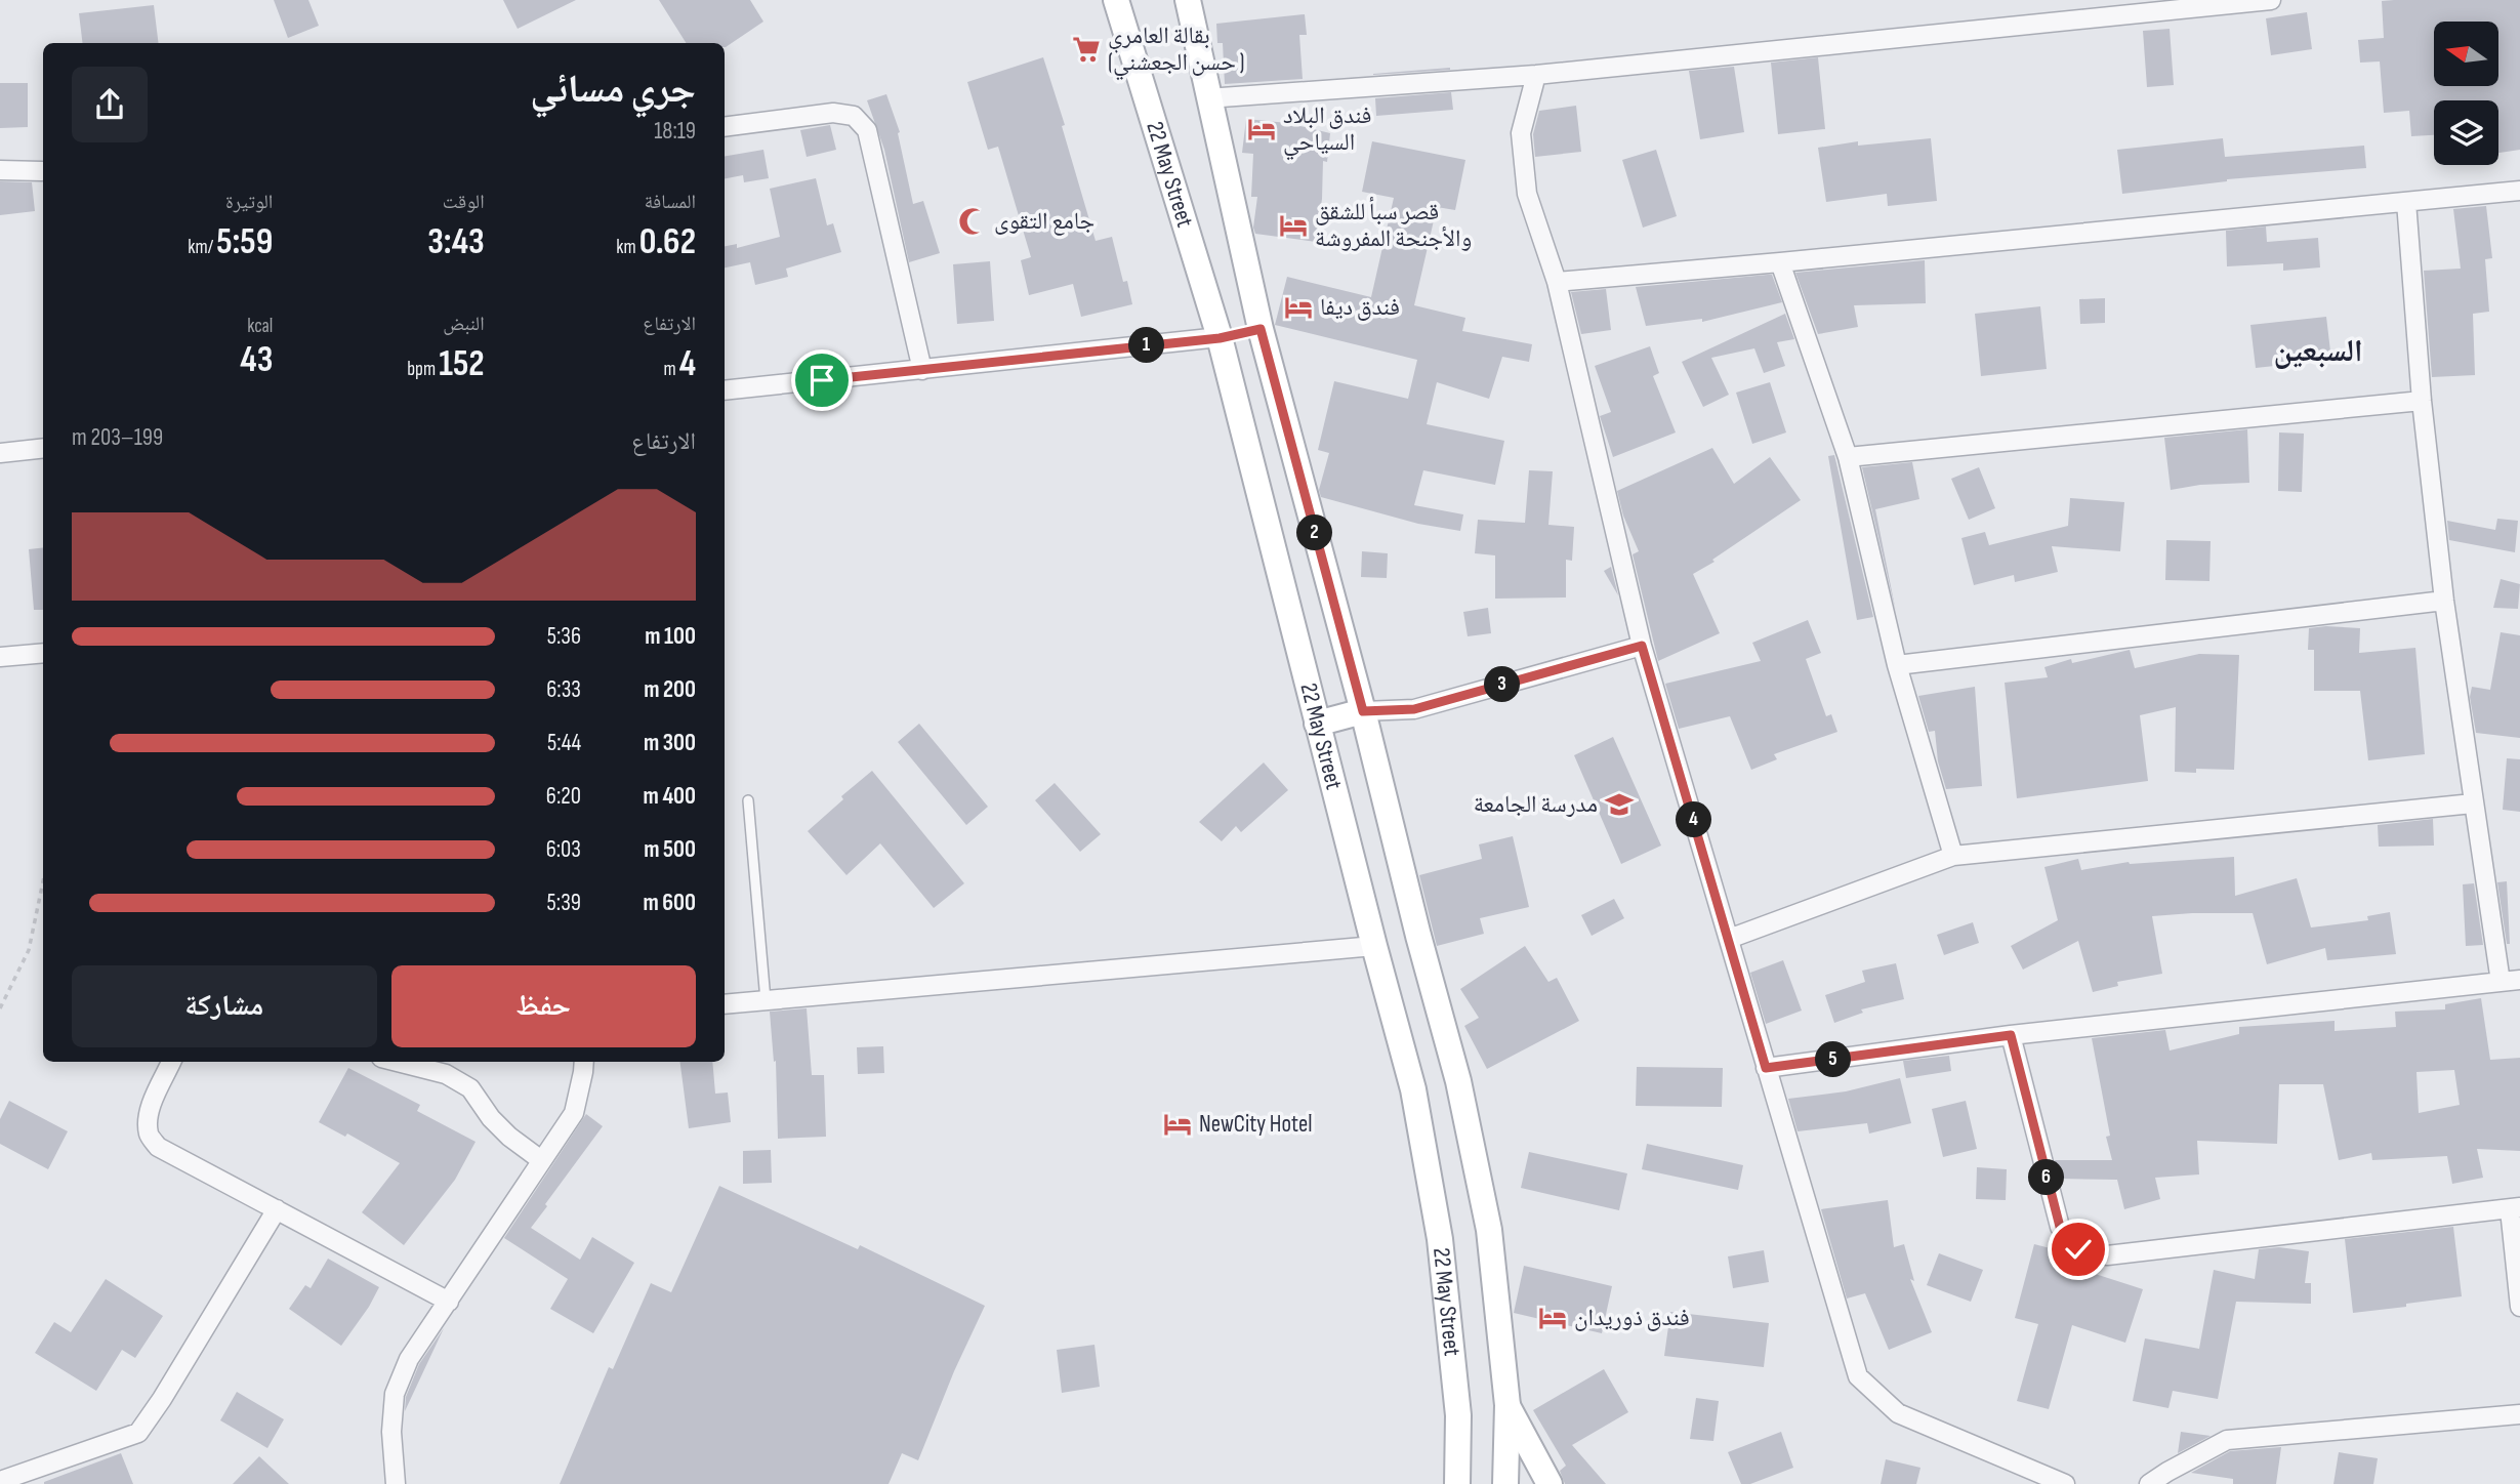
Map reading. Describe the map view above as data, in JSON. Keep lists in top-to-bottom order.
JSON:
{
  "streets": {
    "main road": ["22 May Street"]
  },
  "districts": ["السبعين"],
  "places": {
    "supermarket": ["بقالة العامري (حسن الجعشني )"],
    "hotel": [
      "فندق البلاد السياحي",
      "قصر سبأ للشقق والأجنحة المفروشة",
      "فندق ديفا",
      "NewCity Hotel",
      "فندق ذوريدان"
    ],
    "mosque": ["جامع التقوى"],
    "school or university": ["مدرسة الجامعة"]
  },
  "north": "left",
  "page": {
    "heading": ["جري مسائي", "18:19"],
    "stats": [
      ["المسافة", "0.62 km"],
      ["الوقت", "3:43"],
      ["الوتيرة", "5:59 /km"],
      ["الارتفاع", "4 m"],
      ["النبض", "152 bpm"],
      ["kcal", "43"]
    ],
    "pins": [
      "1",
      "2",
      "3",
      "4",
      "5",
      "6"
    ],
    "chart": ["الارتفاع", "199–203 m"],
    "list": [
      {
        "name": "100 m",
        "note": "5:36"
      },
      {
        "name": "200 m",
        "note": "6:33"
      },
      {
        "name": "300 m",
        "note": "5:44"
      },
      {
        "name": "400 m",
        "note": "6:20"
      },
      {
        "name": "500 m",
        "note": "6:03"
      },
      {
        "name": "600 m",
        "note": "5:39"
      }
    ],
    "buttons": ["حفظ", "مشاركة"]
  }
}
